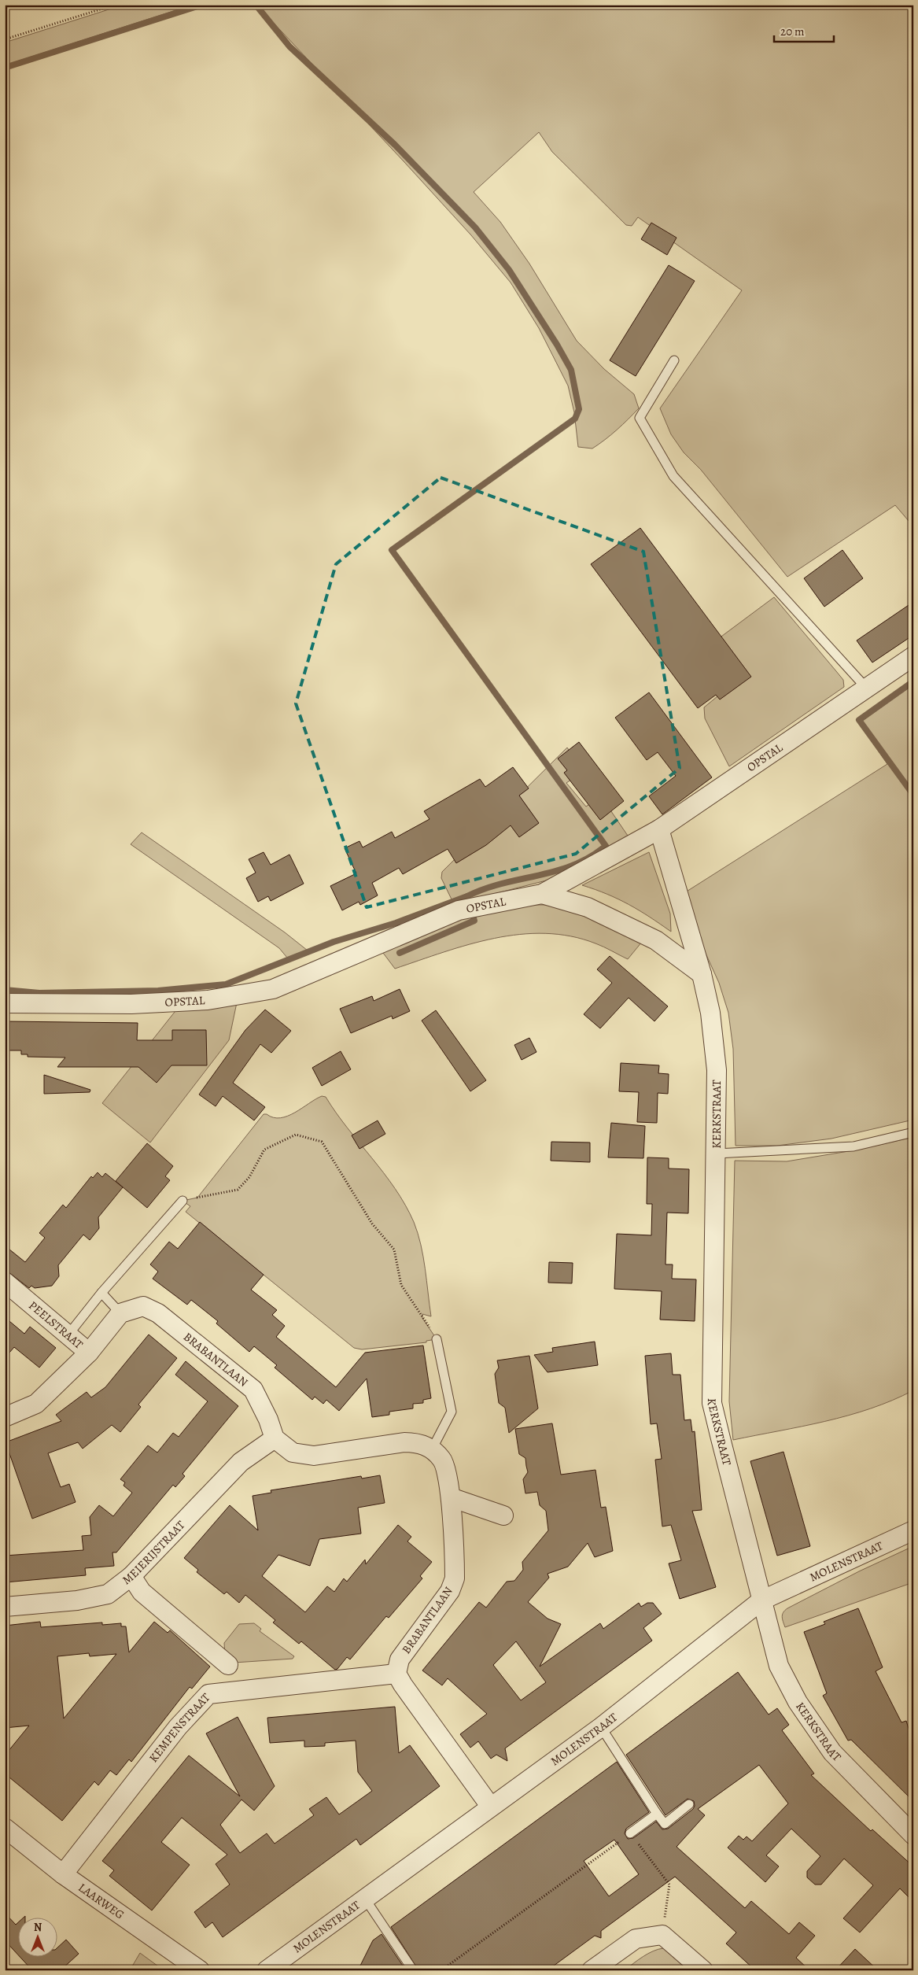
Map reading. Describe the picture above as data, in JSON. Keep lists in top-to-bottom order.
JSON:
{
  "streets": {
    "street": [
      "OPSTAL",
      "KERKSTRAAT",
      "PEELSTRAAT",
      "BRABANTLAAN",
      "MEIERIJSTRAAT",
      "MOLENSTRAAT",
      "KEMPENSTRAAT",
      "LAARWEG"
    ]
  },
  "crossings": [
    ["OPSTAL", "KERKSTRAAT"],
    ["KERKSTRAAT", "MOLENSTRAAT"],
    ["BRABANTLAAN", "MEIERIJSTRAAT"],
    ["BRABANTLAAN", "KEMPENSTRAAT"],
    ["KEMPENSTRAAT", "LAARWEG"]
  ],
  "scale_bar": "20 m",
  "north": "top"
}
